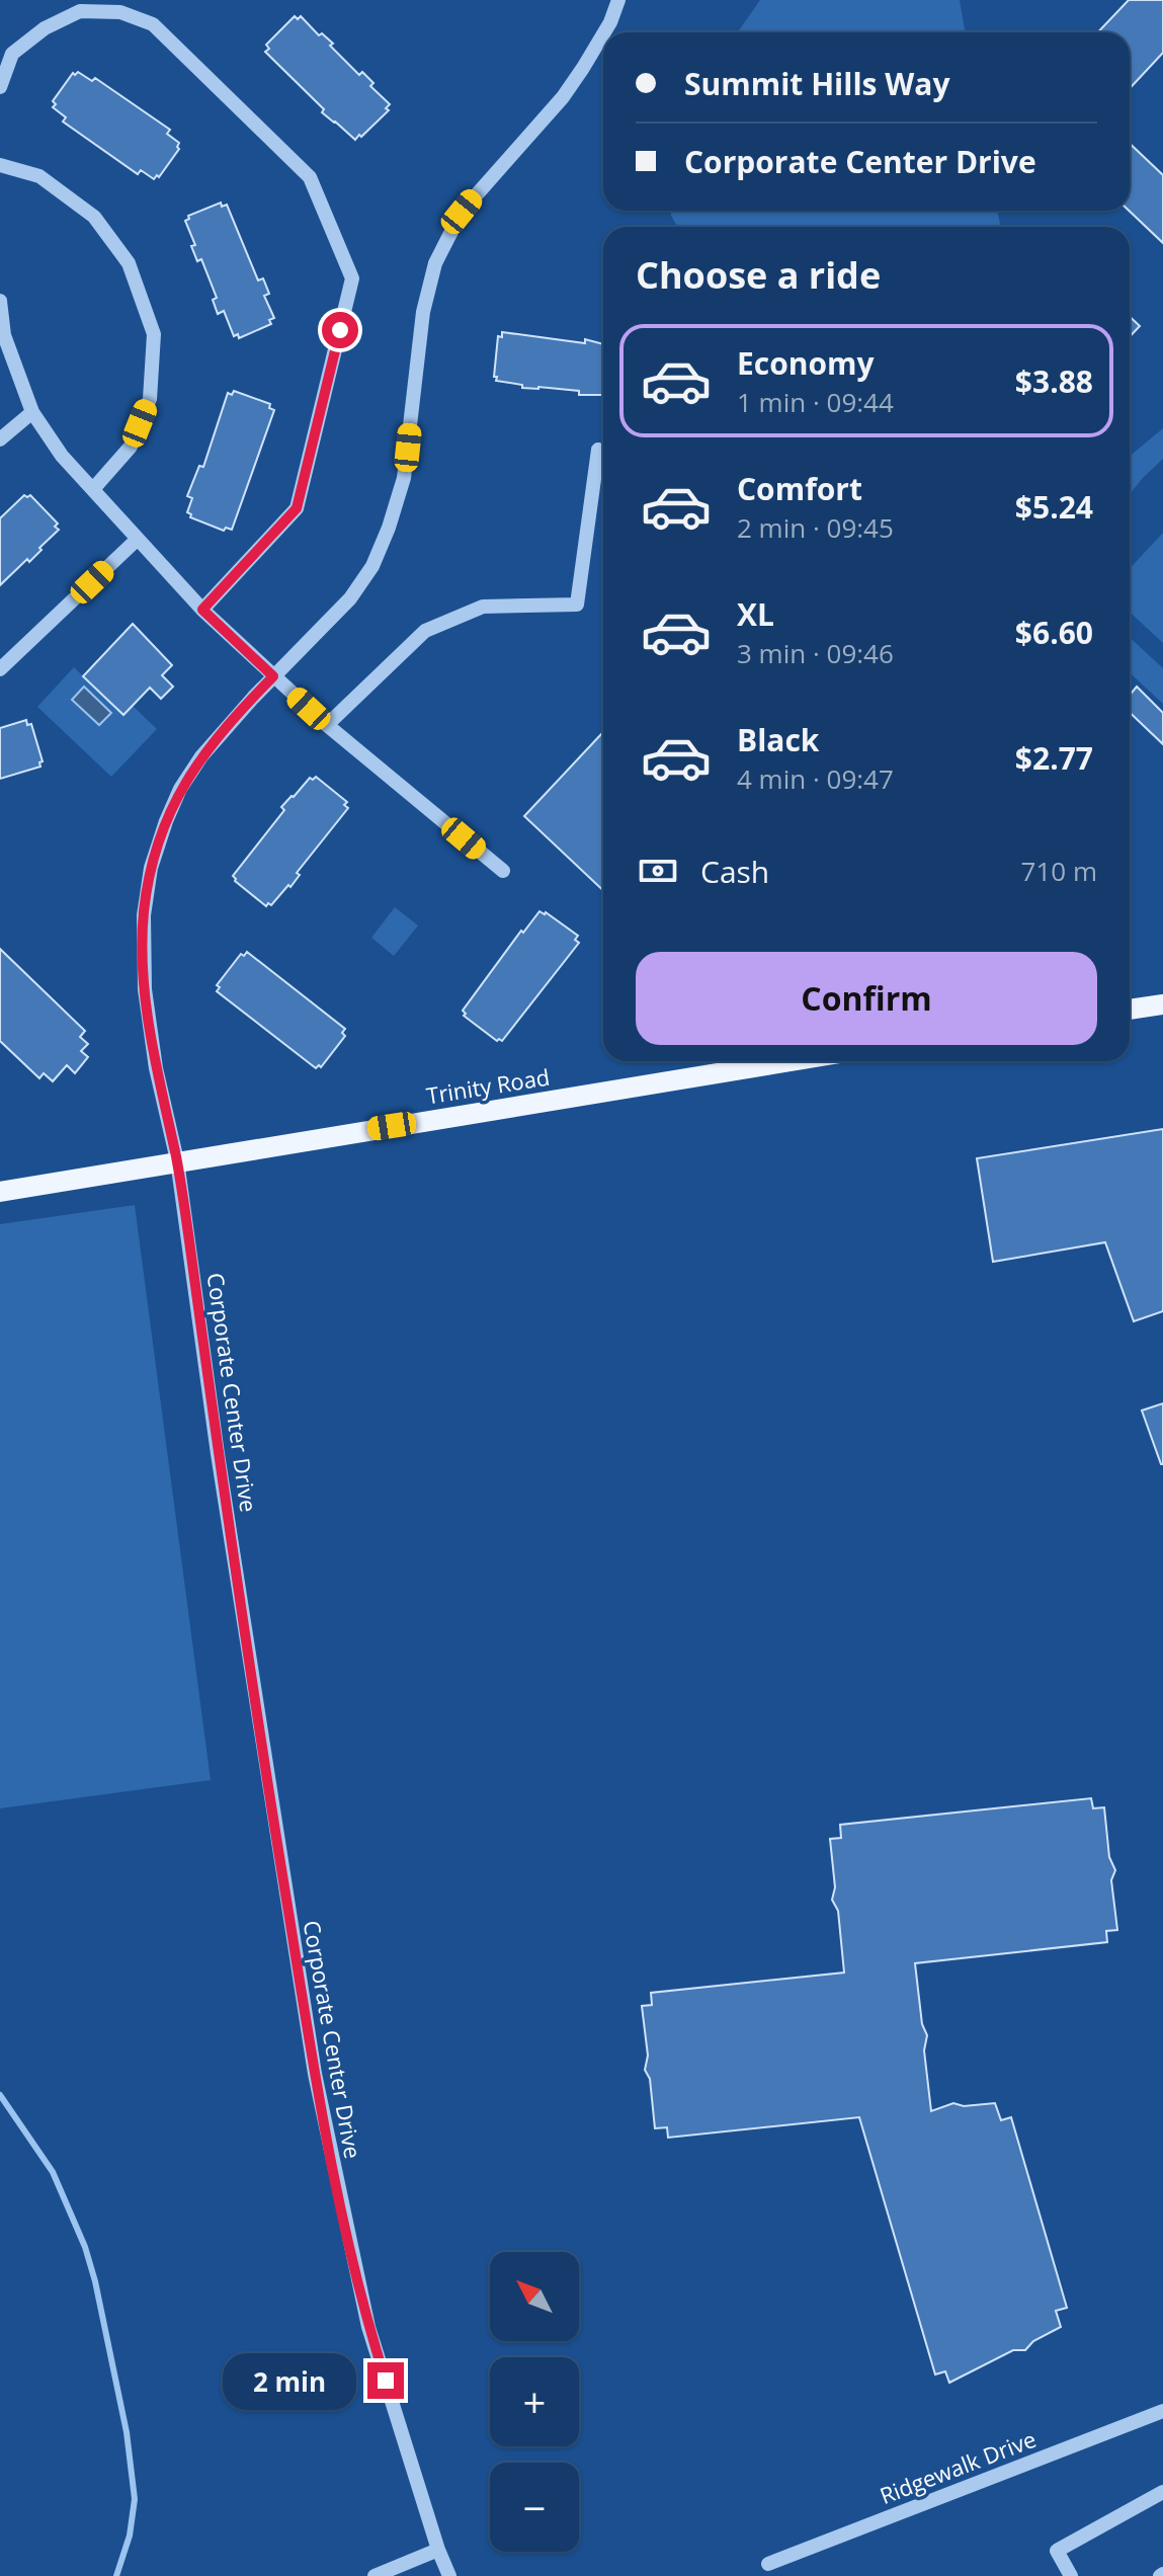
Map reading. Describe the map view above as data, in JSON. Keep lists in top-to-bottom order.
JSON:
{
  "streets": {
    "main road": ["Trinity Road"],
    "street": ["Corporate Center Drive", "Ridgewalk Drive"]
  },
  "crossings": [
    ["Trinity Road", "Corporate Center Drive"]
  ],
  "north": "top left",
  "page": {
    "banner": ["Summit Hills Way", "Corporate Center Drive"],
    "heading": "Choose a ride",
    "list": [
      {
        "name": "Economy",
        "note": "1 min · 09:44",
        "value": "$3.88"
      },
      {
        "name": "Comfort",
        "note": "2 min · 09:45",
        "value": "$5.24"
      },
      {
        "name": "XL",
        "note": "3 min · 09:46",
        "value": "$6.60"
      },
      {
        "name": "Black",
        "note": "4 min · 09:47",
        "value": "$2.77"
      }
    ],
    "pay": ["Cash", "710 m"],
    "buttons": "Confirm",
    "map_buttons": ["+", "−"],
    "bubble": "2 min"
  }
}
